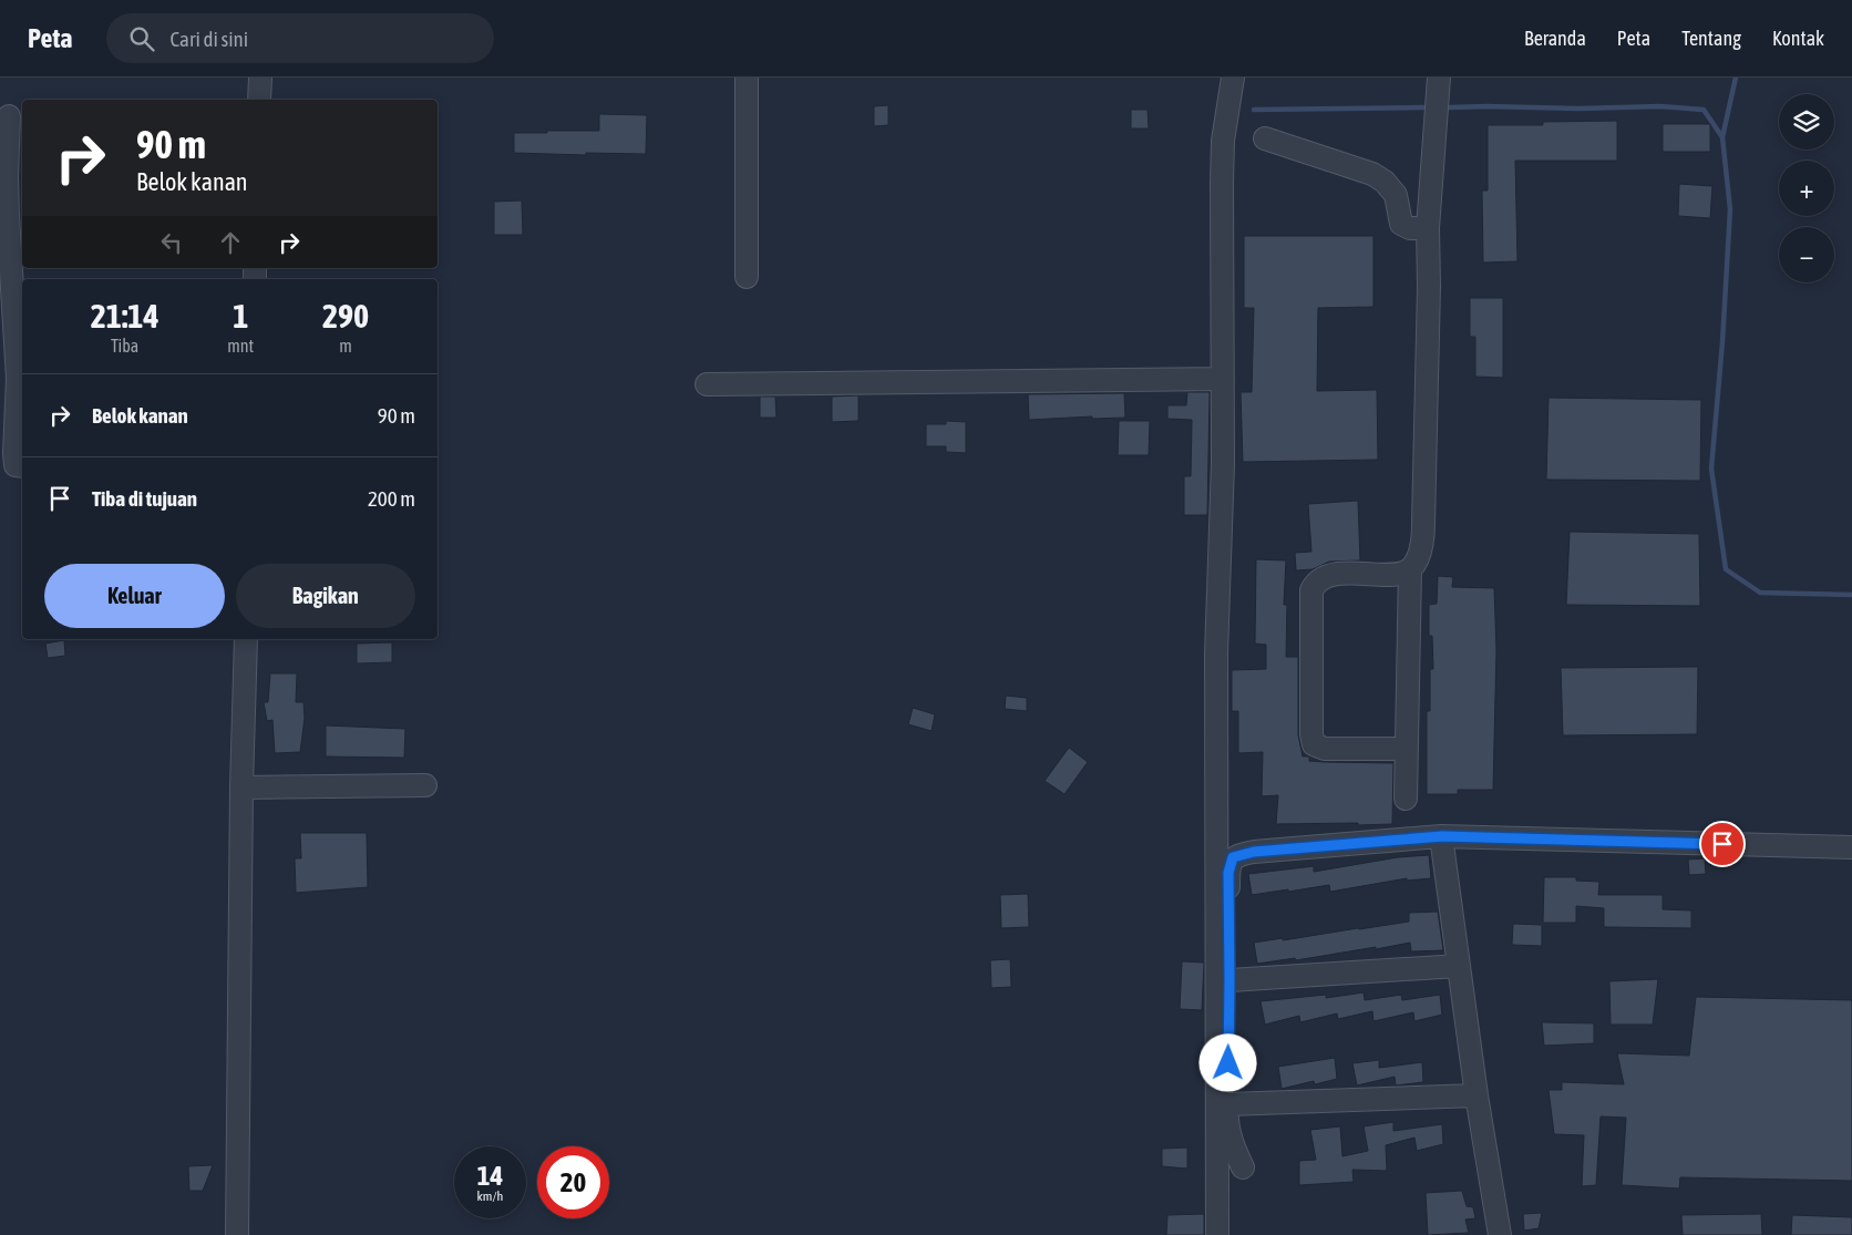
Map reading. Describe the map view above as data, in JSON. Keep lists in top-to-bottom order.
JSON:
{
  "page": {
    "header": "Peta",
    "search": "Cari di sini",
    "nav": [
      "Beranda",
      "Peta",
      "Tentang",
      "Kontak"
    ],
    "map_buttons": ["+", "−"],
    "turn": ["90 m", "Belok kanan"],
    "eta": [
      "21:14",
      "Tiba",
      "1",
      "mnt",
      "290",
      "m"
    ],
    "list": [
      {
        "name": "Belok kanan",
        "value": "90 m"
      },
      {
        "name": "Tiba di tujuan",
        "value": "200 m"
      }
    ],
    "buttons": ["Keluar", "Bagikan"],
    "speed": "14 km/h",
    "limit": "20"
  }
}
